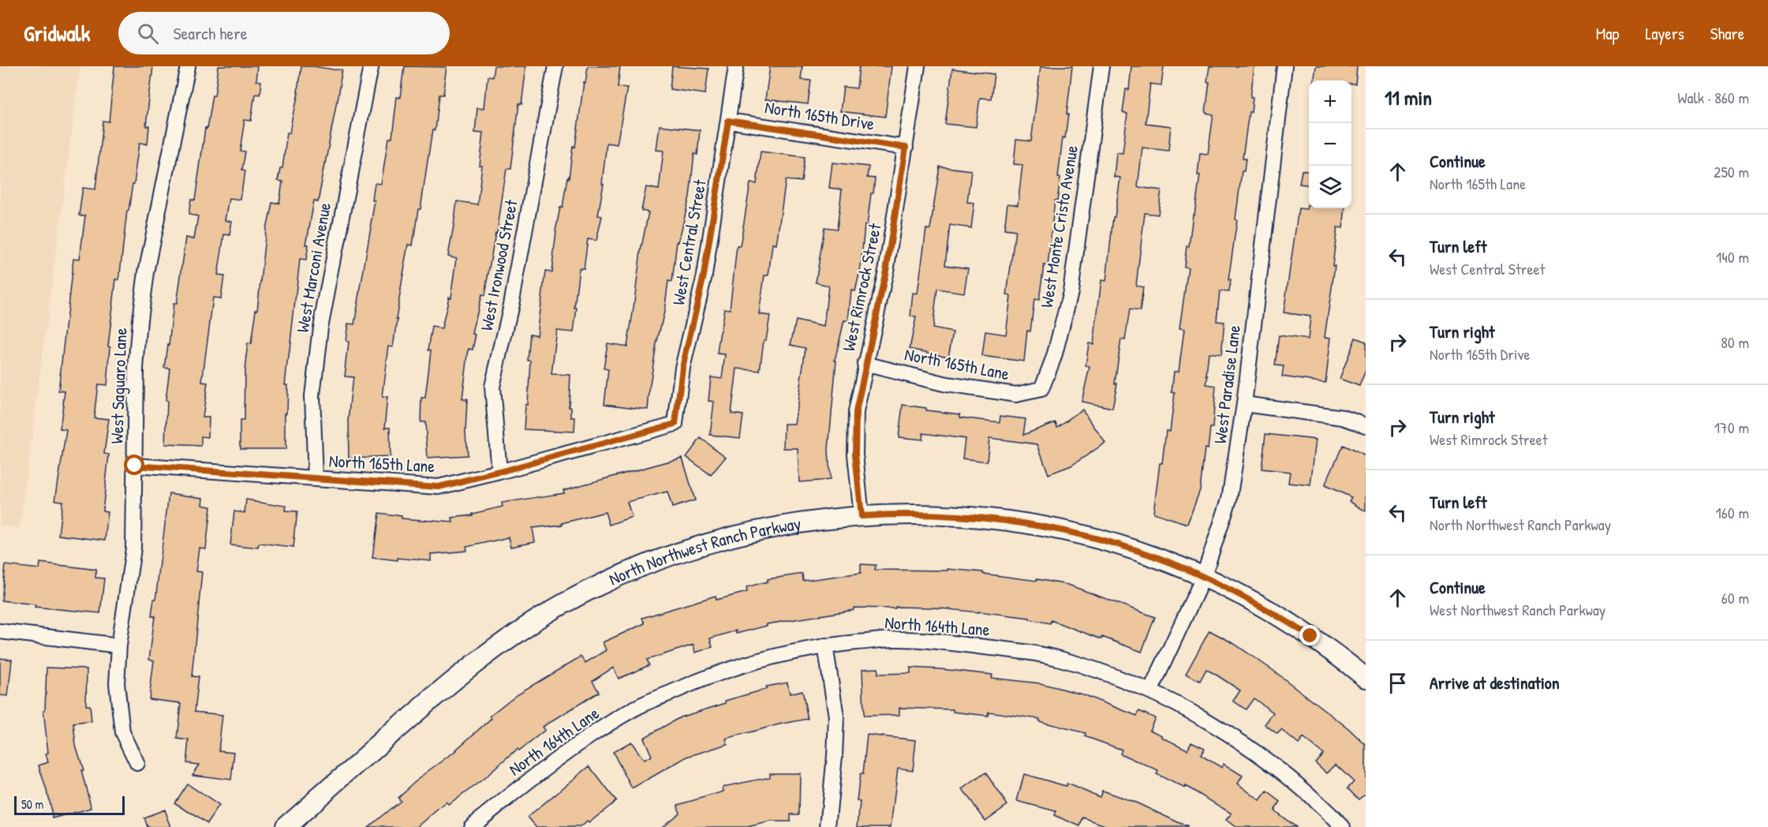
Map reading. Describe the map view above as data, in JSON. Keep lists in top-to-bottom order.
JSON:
{
  "streets": {
    "main road": ["North Northwest Ranch Parkway"],
    "street": [
      "North 165th Drive",
      "West Monte Cristo Avenue",
      "West Central Street",
      "West Ironwood Street",
      "West Marconi Avenue",
      "West Rimrock Street",
      "North 165th Lane",
      "West Paradise Lane",
      "West Saguaro Lane",
      "North 164th Lane"
    ]
  },
  "crossings": [
    ["North 165th Drive", "West Central Street"],
    ["North 165th Drive", "West Rimrock Street"],
    ["West Monte Cristo Avenue", "North 165th Lane"],
    ["West Central Street", "North 165th Lane"],
    ["West Ironwood Street", "North 165th Lane"],
    ["West Marconi Avenue", "North 165th Lane"],
    ["West Rimrock Street", "North 165th Lane"],
    ["West Rimrock Street", "North Northwest Ranch Parkway"],
    ["North 165th Lane", "West Saguaro Lane"],
    ["West Paradise Lane", "North Northwest Ranch Parkway"],
    ["West Paradise Lane", "North 164th Lane"]
  ],
  "scale_bar": "50 m",
  "page": {
    "header": "Gridwalk",
    "search": "Search here",
    "nav": ["Map", "Layers", "Share"],
    "heading": ["11 min", "Walk · 860 m"],
    "map_buttons": ["+", "−"],
    "list": [
      ["Continue", "North 165th Lane", "250 m"],
      ["Turn left", "West Central Street", "140 m"],
      ["Turn right", "North 165th Drive", "80 m"],
      ["Turn right", "West Rimrock Street", "170 m"],
      ["Turn left", "North Northwest Ranch Parkway", "160 m"],
      ["Continue", "West Northwest Ranch Parkway", "60 m"],
      "Arrive at destination"
    ],
    "scale": "50 m"
  }
}
